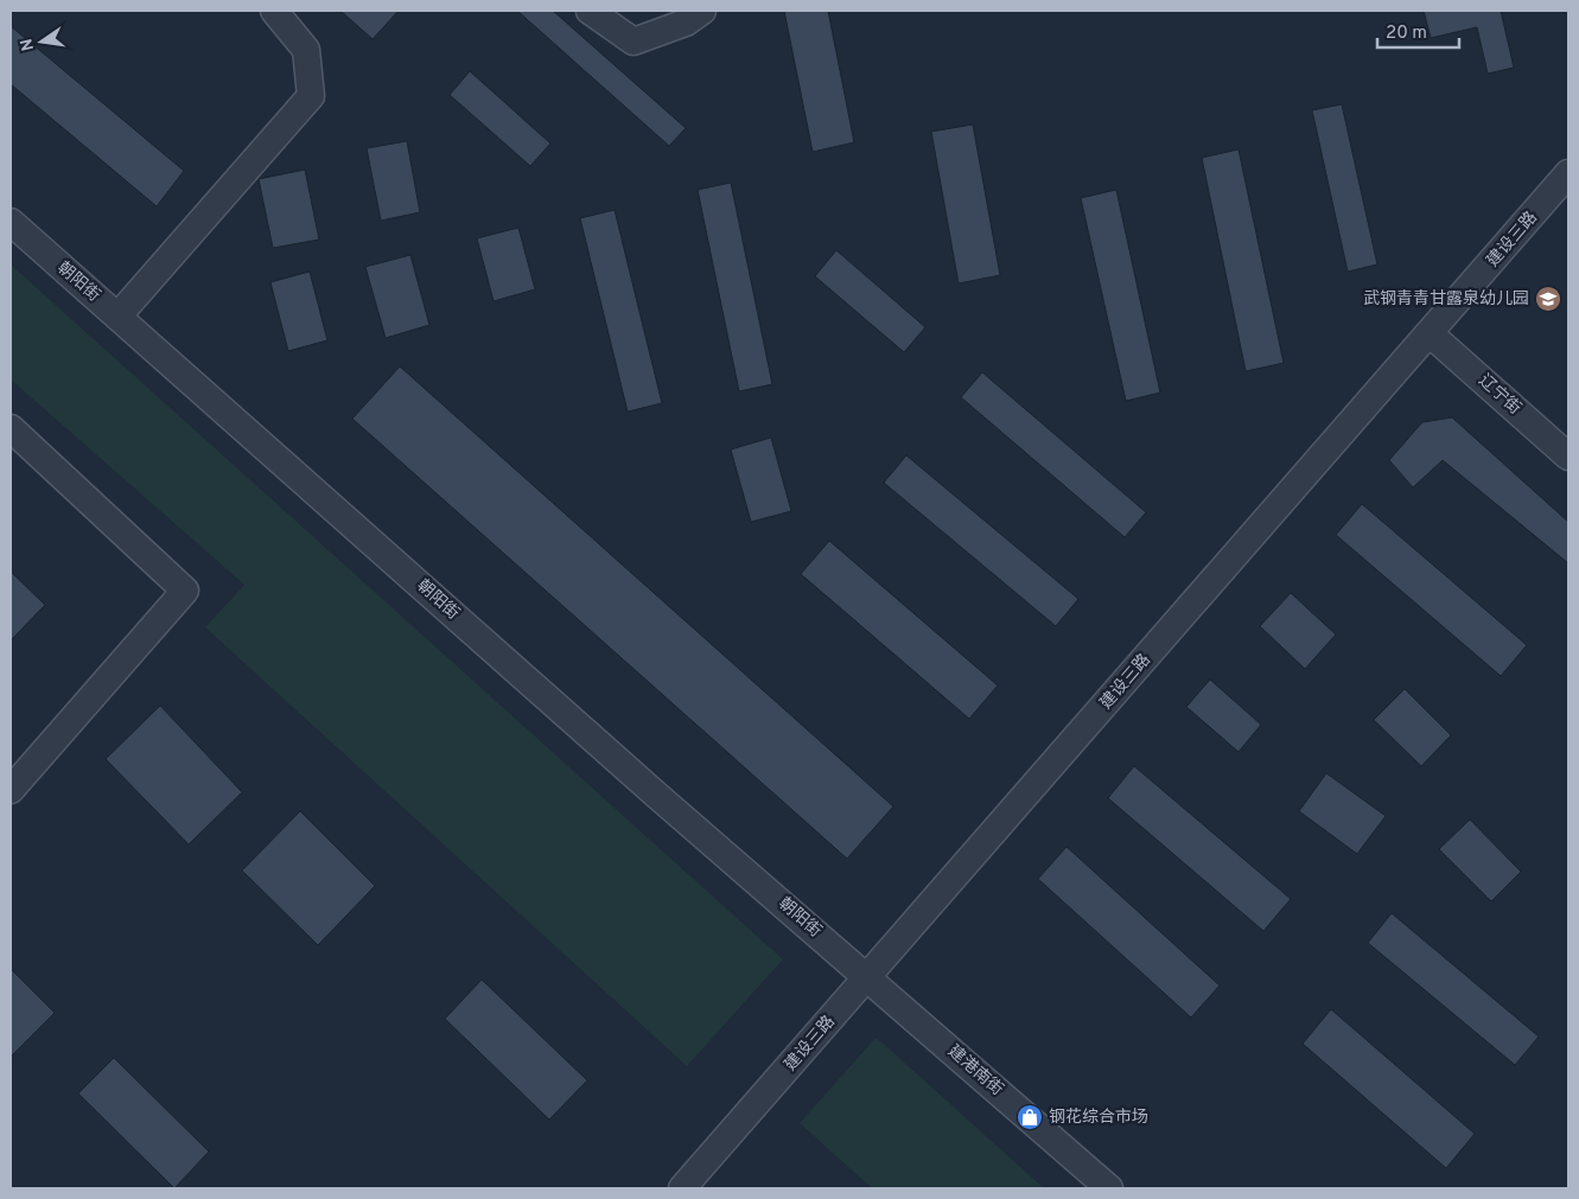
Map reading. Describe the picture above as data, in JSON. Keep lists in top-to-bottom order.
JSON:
{
  "streets": {
    "street": [
      "建设三路",
      "朝阳街",
      "辽宁街",
      "建港南街"
    ]
  },
  "crossings": [
    ["建设三路", "朝阳街"],
    ["建设三路", "辽宁街"],
    ["建设三路", "建港南街"],
    ["朝阳街", "建港南街"]
  ],
  "places": {
    "school or university": ["武钢青青甘露泉幼儿园"],
    "shop": ["钢花综合市场"]
  },
  "scale_bar": "20 m",
  "north": "left"
}
